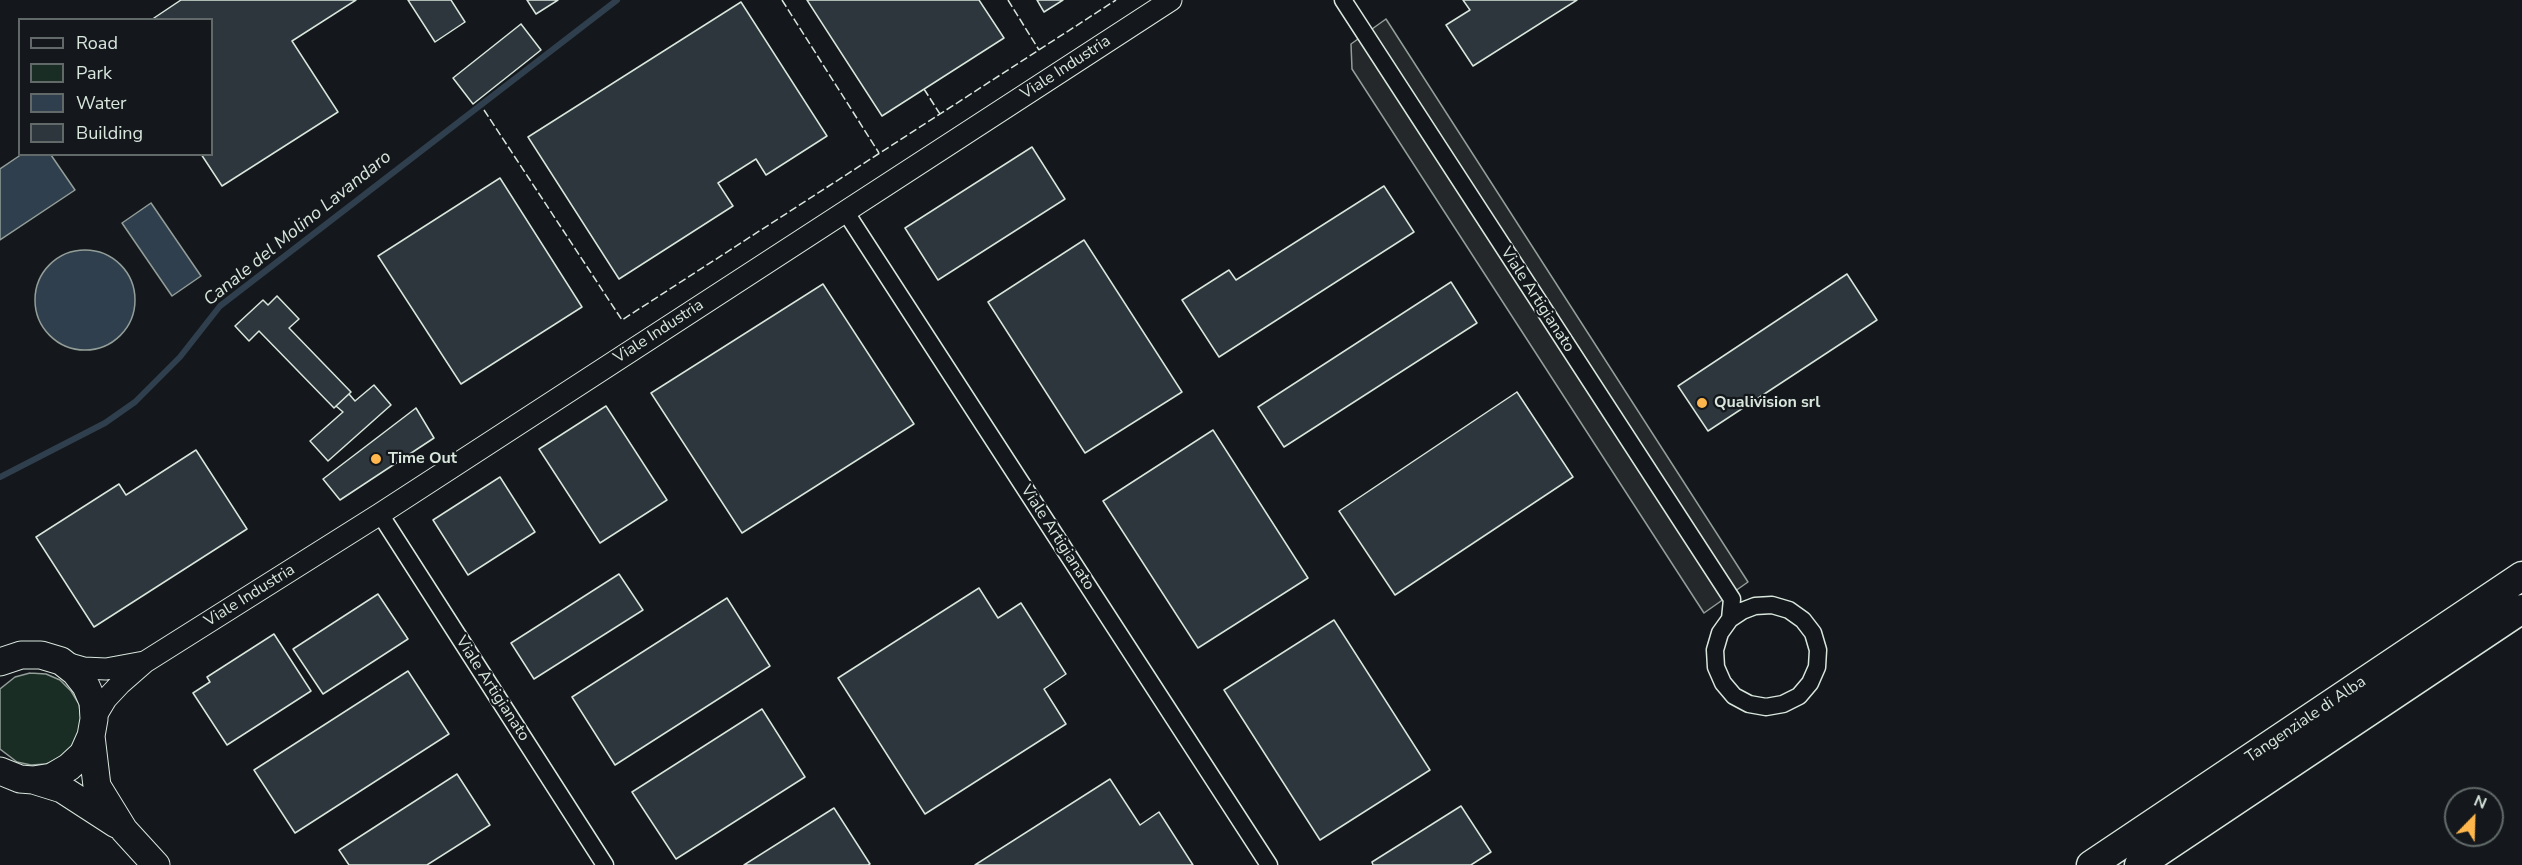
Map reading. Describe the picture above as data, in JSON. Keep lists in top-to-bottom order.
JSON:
{
  "streets": {
    "highway": ["Tangenziale di Alba"],
    "street": ["Viale Industria", "Viale Artigianato"]
  },
  "crossings": [
    ["Viale Industria", "Viale Artigianato"]
  ],
  "water": ["Canale del Molino Lavandaro"],
  "places": ["Qualivision srl", "Time Out"],
  "legend": [
    "Road",
    "Park",
    "Water",
    "Building"
  ],
  "north": "top right"
}
